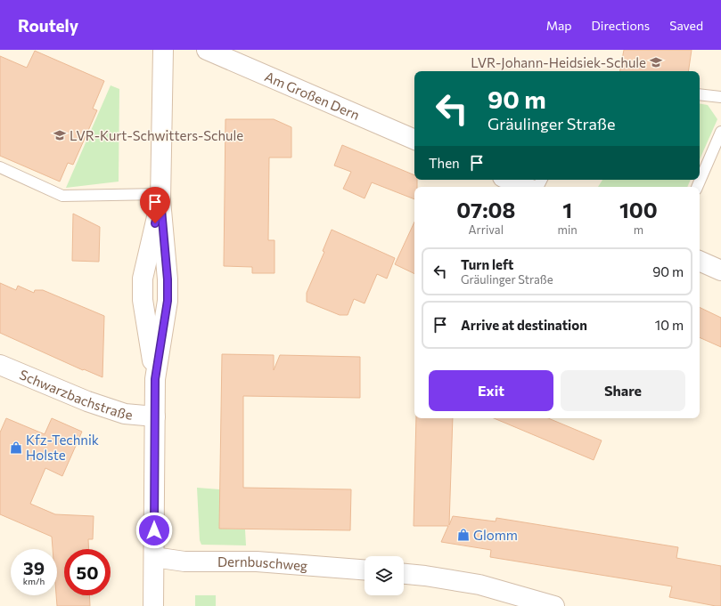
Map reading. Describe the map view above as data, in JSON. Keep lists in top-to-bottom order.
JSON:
{
  "streets": {
    "street": ["Am Großen Dern", "Schwarzbachstraße", "Dernbuschweg"]
  },
  "places": {
    "school or university": ["LVR-Johann-Heidsiek-Schule", "LVR-Kurt-Schwitters-Schule"],
    "shop": ["Kfz-Technik Holste", "Glomm"]
  },
  "page": {
    "header": "Routely",
    "nav": ["Map", "Directions", "Saved"],
    "turn": ["90 m", "Gräulinger Straße"],
    "then": "Then",
    "eta": [
      "07:08",
      "Arrival",
      "1",
      "min",
      "100",
      "m"
    ],
    "list": [
      {
        "name": "Turn left",
        "note": "Gräulinger Straße",
        "value": "90 m"
      },
      {
        "name": "Arrive at destination",
        "value": "10 m"
      }
    ],
    "buttons": ["Exit", "Share"],
    "speed": "39 km/h",
    "limit": "50"
  }
}
